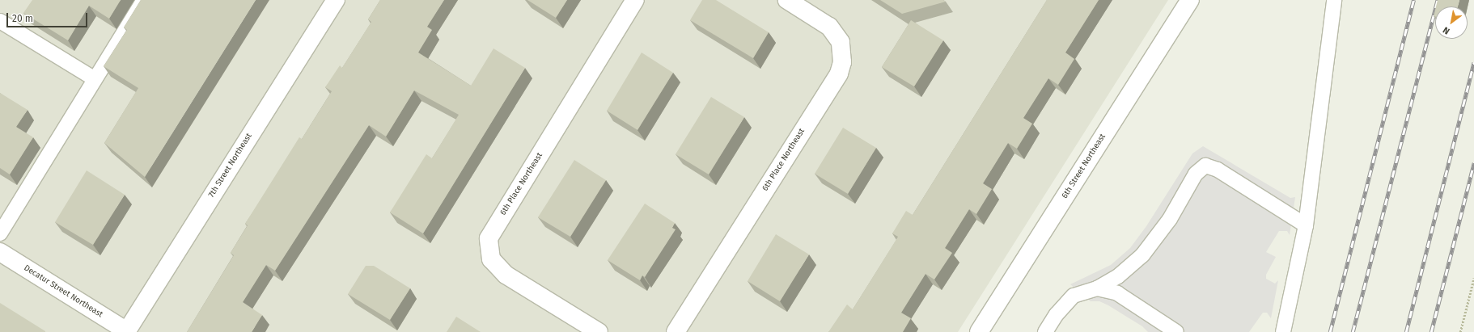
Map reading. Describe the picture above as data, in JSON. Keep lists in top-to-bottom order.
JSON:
{
  "streets": {
    "street": [
      "6th Place Northeast",
      "7th Street Northeast",
      "6th Street Northeast",
      "Decatur Street Northeast"
    ]
  },
  "crossings": [
    ["7th Street Northeast", "Decatur Street Northeast"]
  ],
  "scale_bar": "20 m",
  "north": "bottom left"
}
